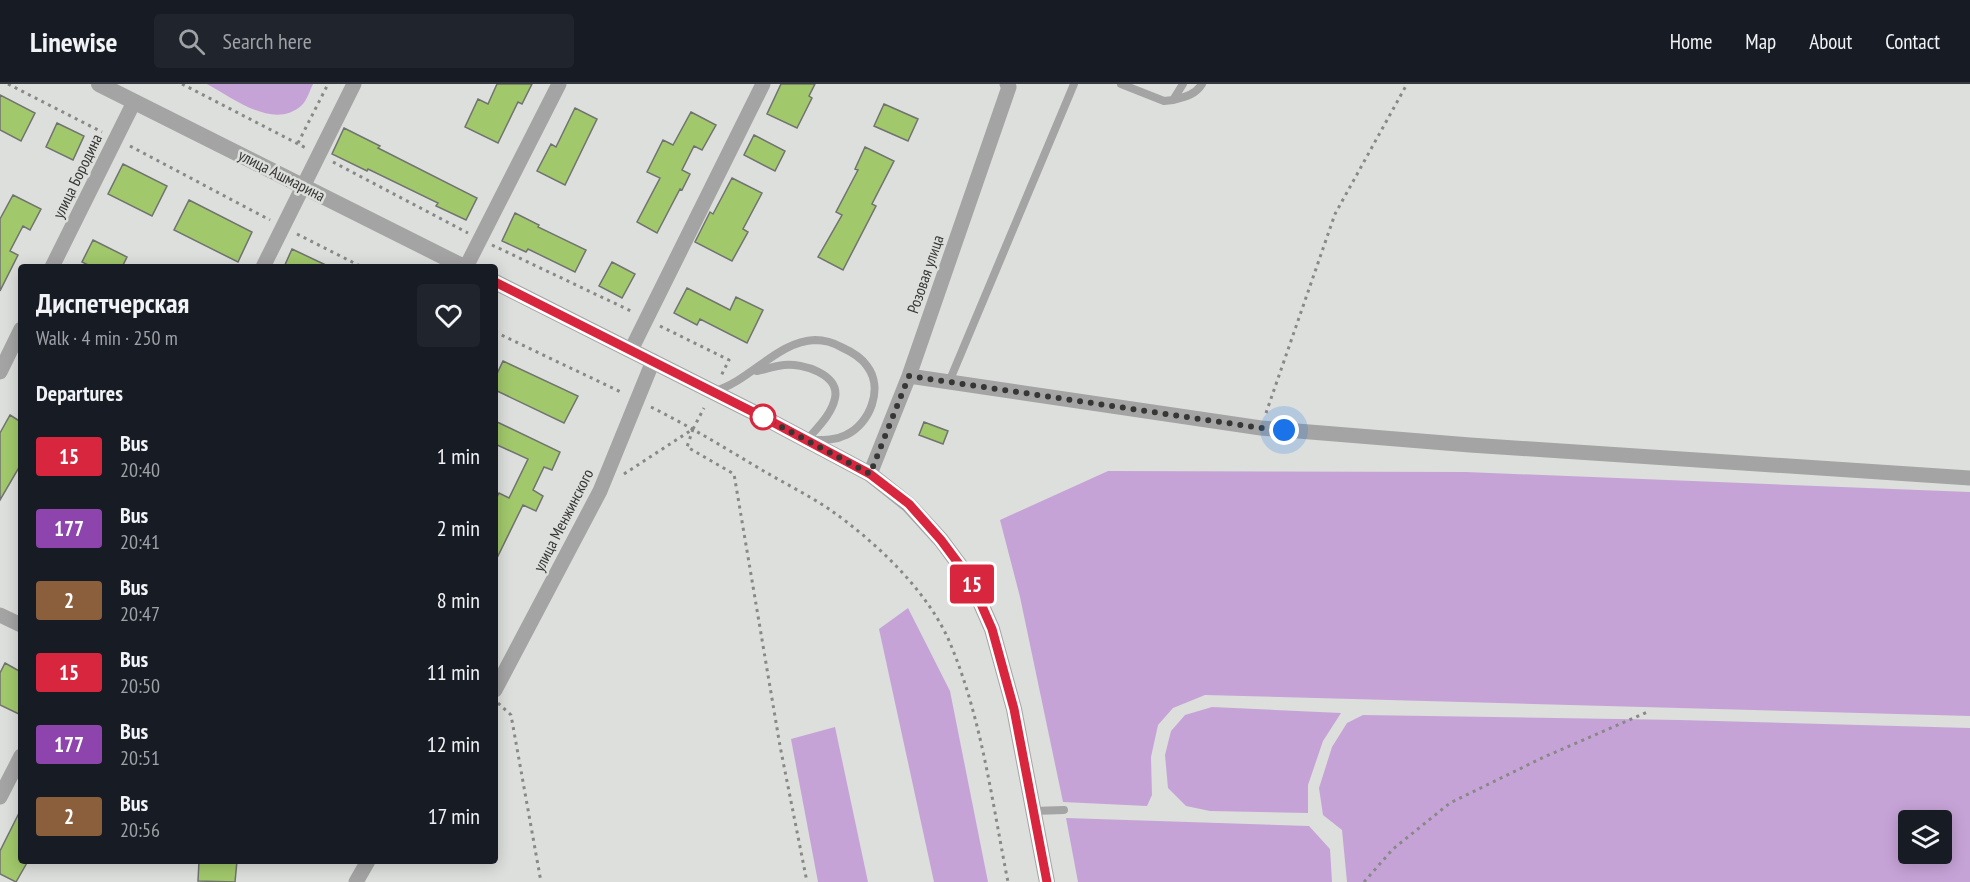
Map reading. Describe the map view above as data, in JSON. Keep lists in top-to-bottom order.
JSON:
{
  "streets": {
    "street": [
      "улица Ашмарина",
      "улица Бородина",
      "Розовая улица",
      "улица Менжинского"
    ]
  },
  "crossings": [
    ["улица Ашмарина", "улица Бородина"]
  ],
  "lines": ["bus line 15"],
  "page": {
    "header": "Linewise",
    "search": "Search here",
    "nav": [
      "Home",
      "Map",
      "About",
      "Contact"
    ],
    "on_map": "15",
    "heading": [
      ["Диспетчерская", "Walk · 4 min · 250 m"],
      "Departures"
    ],
    "list": [
      {
        "mark": "15",
        "name": "Bus",
        "note": "20:40",
        "value": "1 min"
      },
      {
        "mark": "177",
        "name": "Bus",
        "note": "20:41",
        "value": "2 min"
      },
      {
        "mark": "2",
        "name": "Bus",
        "note": "20:47",
        "value": "8 min"
      },
      {
        "mark": "15",
        "name": "Bus",
        "note": "20:50",
        "value": "11 min"
      },
      {
        "mark": "177",
        "name": "Bus",
        "note": "20:51",
        "value": "12 min"
      },
      {
        "mark": "2",
        "name": "Bus",
        "note": "20:56",
        "value": "17 min"
      }
    ]
  }
}
